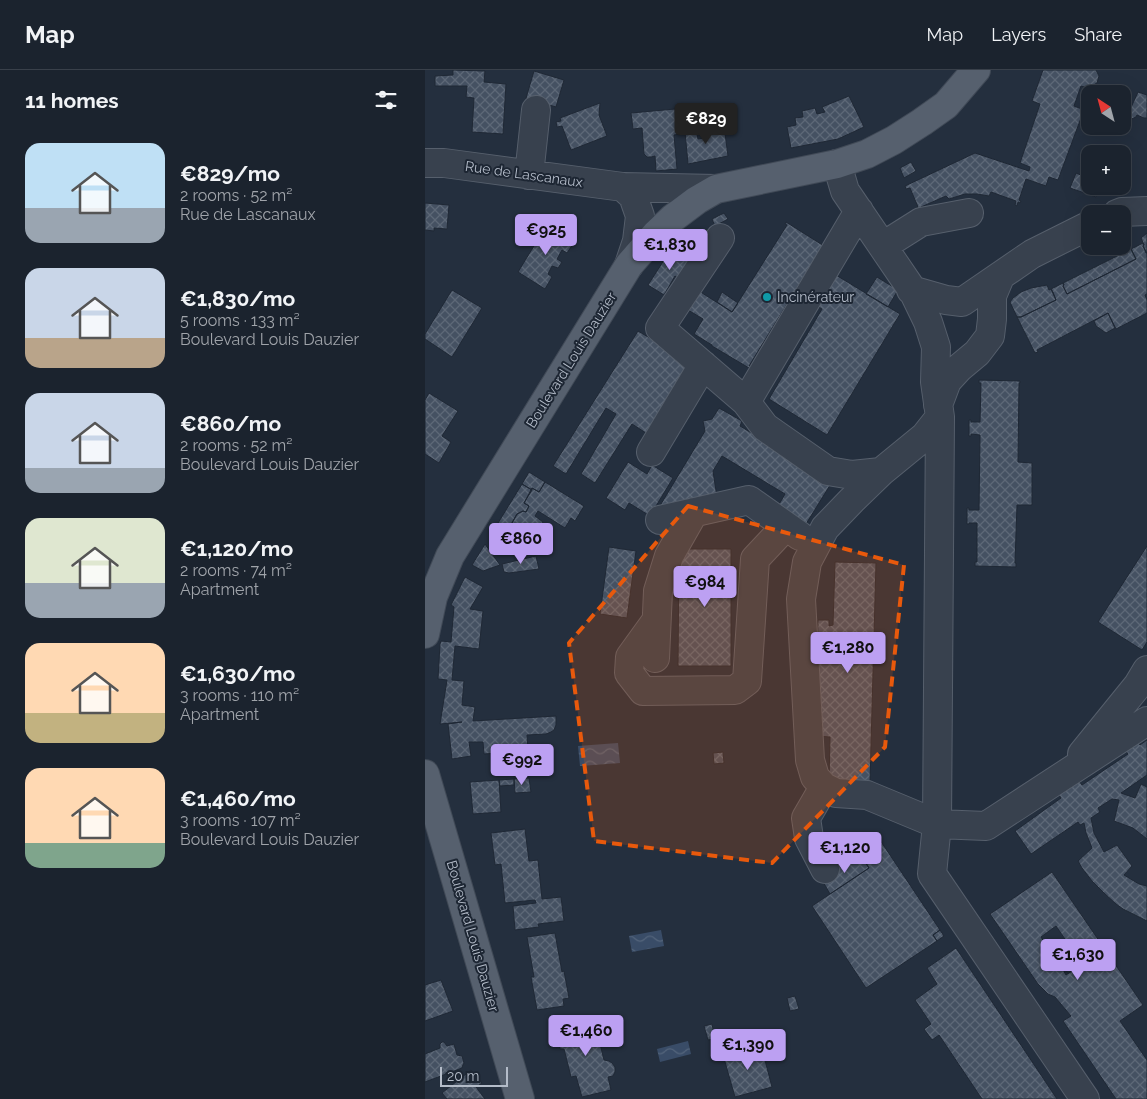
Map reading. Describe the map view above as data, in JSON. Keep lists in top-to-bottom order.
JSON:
{
  "streets": {
    "main road": ["Boulevard Louis Dauzier"],
    "street": ["Rue de Lascanaux"]
  },
  "crossings": [
    ["Rue de Lascanaux", "Boulevard Louis Dauzier"]
  ],
  "places": ["Incinérateur"],
  "scale_bar": "20 m",
  "north": "top left",
  "page": {
    "header": "Map",
    "nav": ["Map", "Layers", "Share"],
    "heading": "11 homes",
    "map_buttons": ["+", "−"],
    "price": [
      "€829",
      "€925",
      "€1,830",
      "€860",
      "€984",
      "€1,280",
      "€992",
      "€1,120",
      "€1,630",
      "€1,460",
      "€1,390"
    ],
    "list": [
      {
        "name": "€829/mo",
        "note": "2 rooms · 52 m² · Rue de Lascanaux"
      },
      {
        "name": "€1,830/mo",
        "note": "5 rooms · 133 m² · Boulevard Louis Dauzier"
      },
      {
        "name": "€860/mo",
        "note": "2 rooms · 52 m² · Boulevard Louis Dauzier"
      },
      {
        "name": "€1,120/mo",
        "note": "2 rooms · 74 m² · Apartment"
      },
      {
        "name": "€1,630/mo",
        "note": "3 rooms · 110 m² · Apartment"
      },
      {
        "name": "€1,460/mo",
        "note": "3 rooms · 107 m² · Boulevard Louis Dauzier"
      }
    ],
    "scale": "20 m"
  }
}
